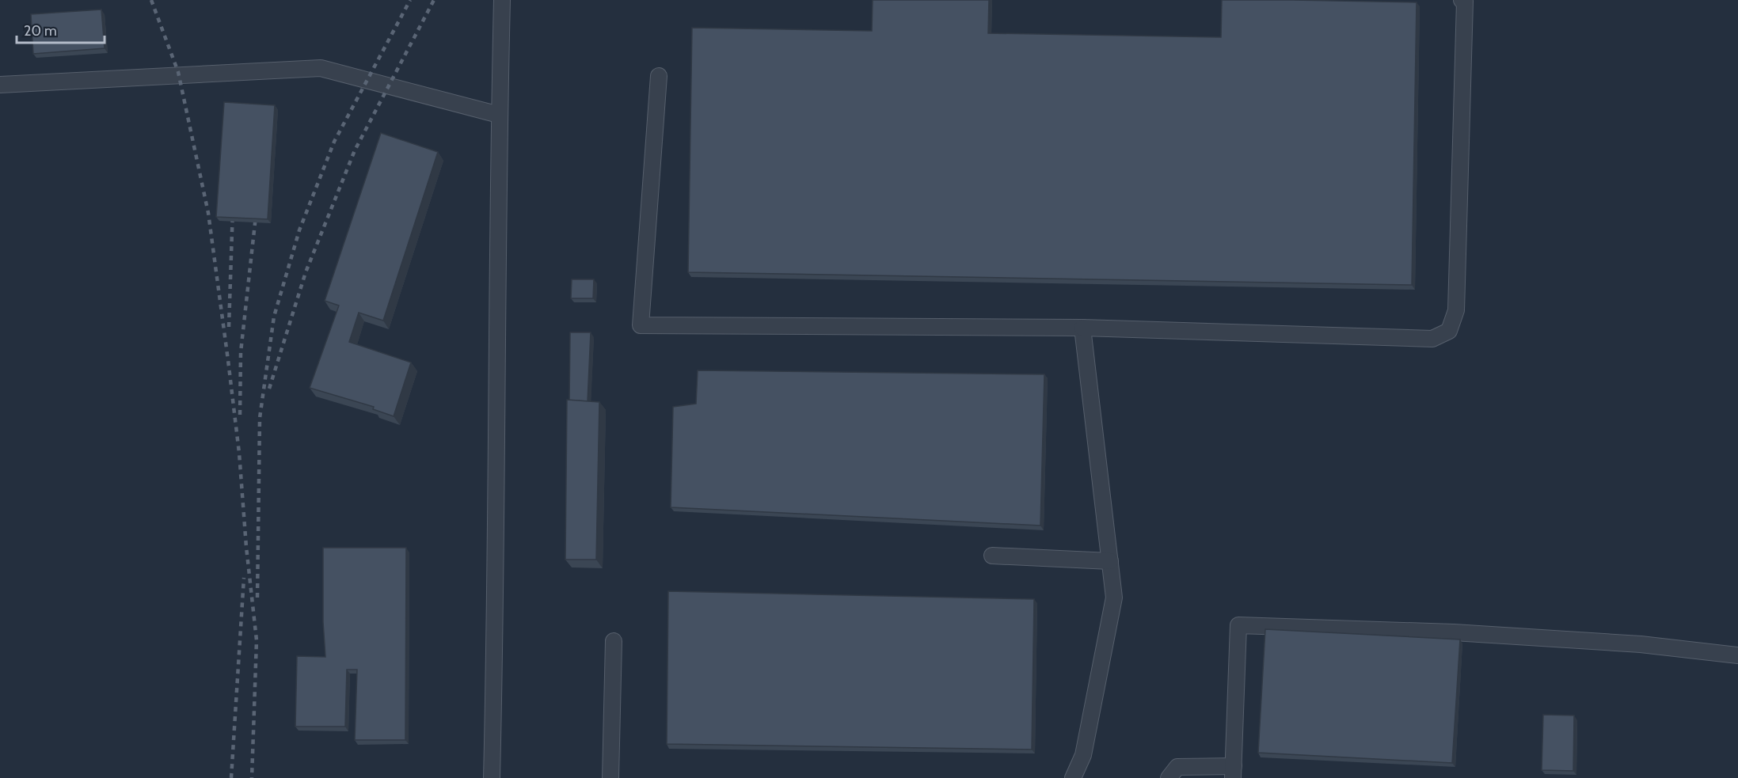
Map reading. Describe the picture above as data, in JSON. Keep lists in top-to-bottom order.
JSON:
{
  "scale_bar": "20 m"
}
